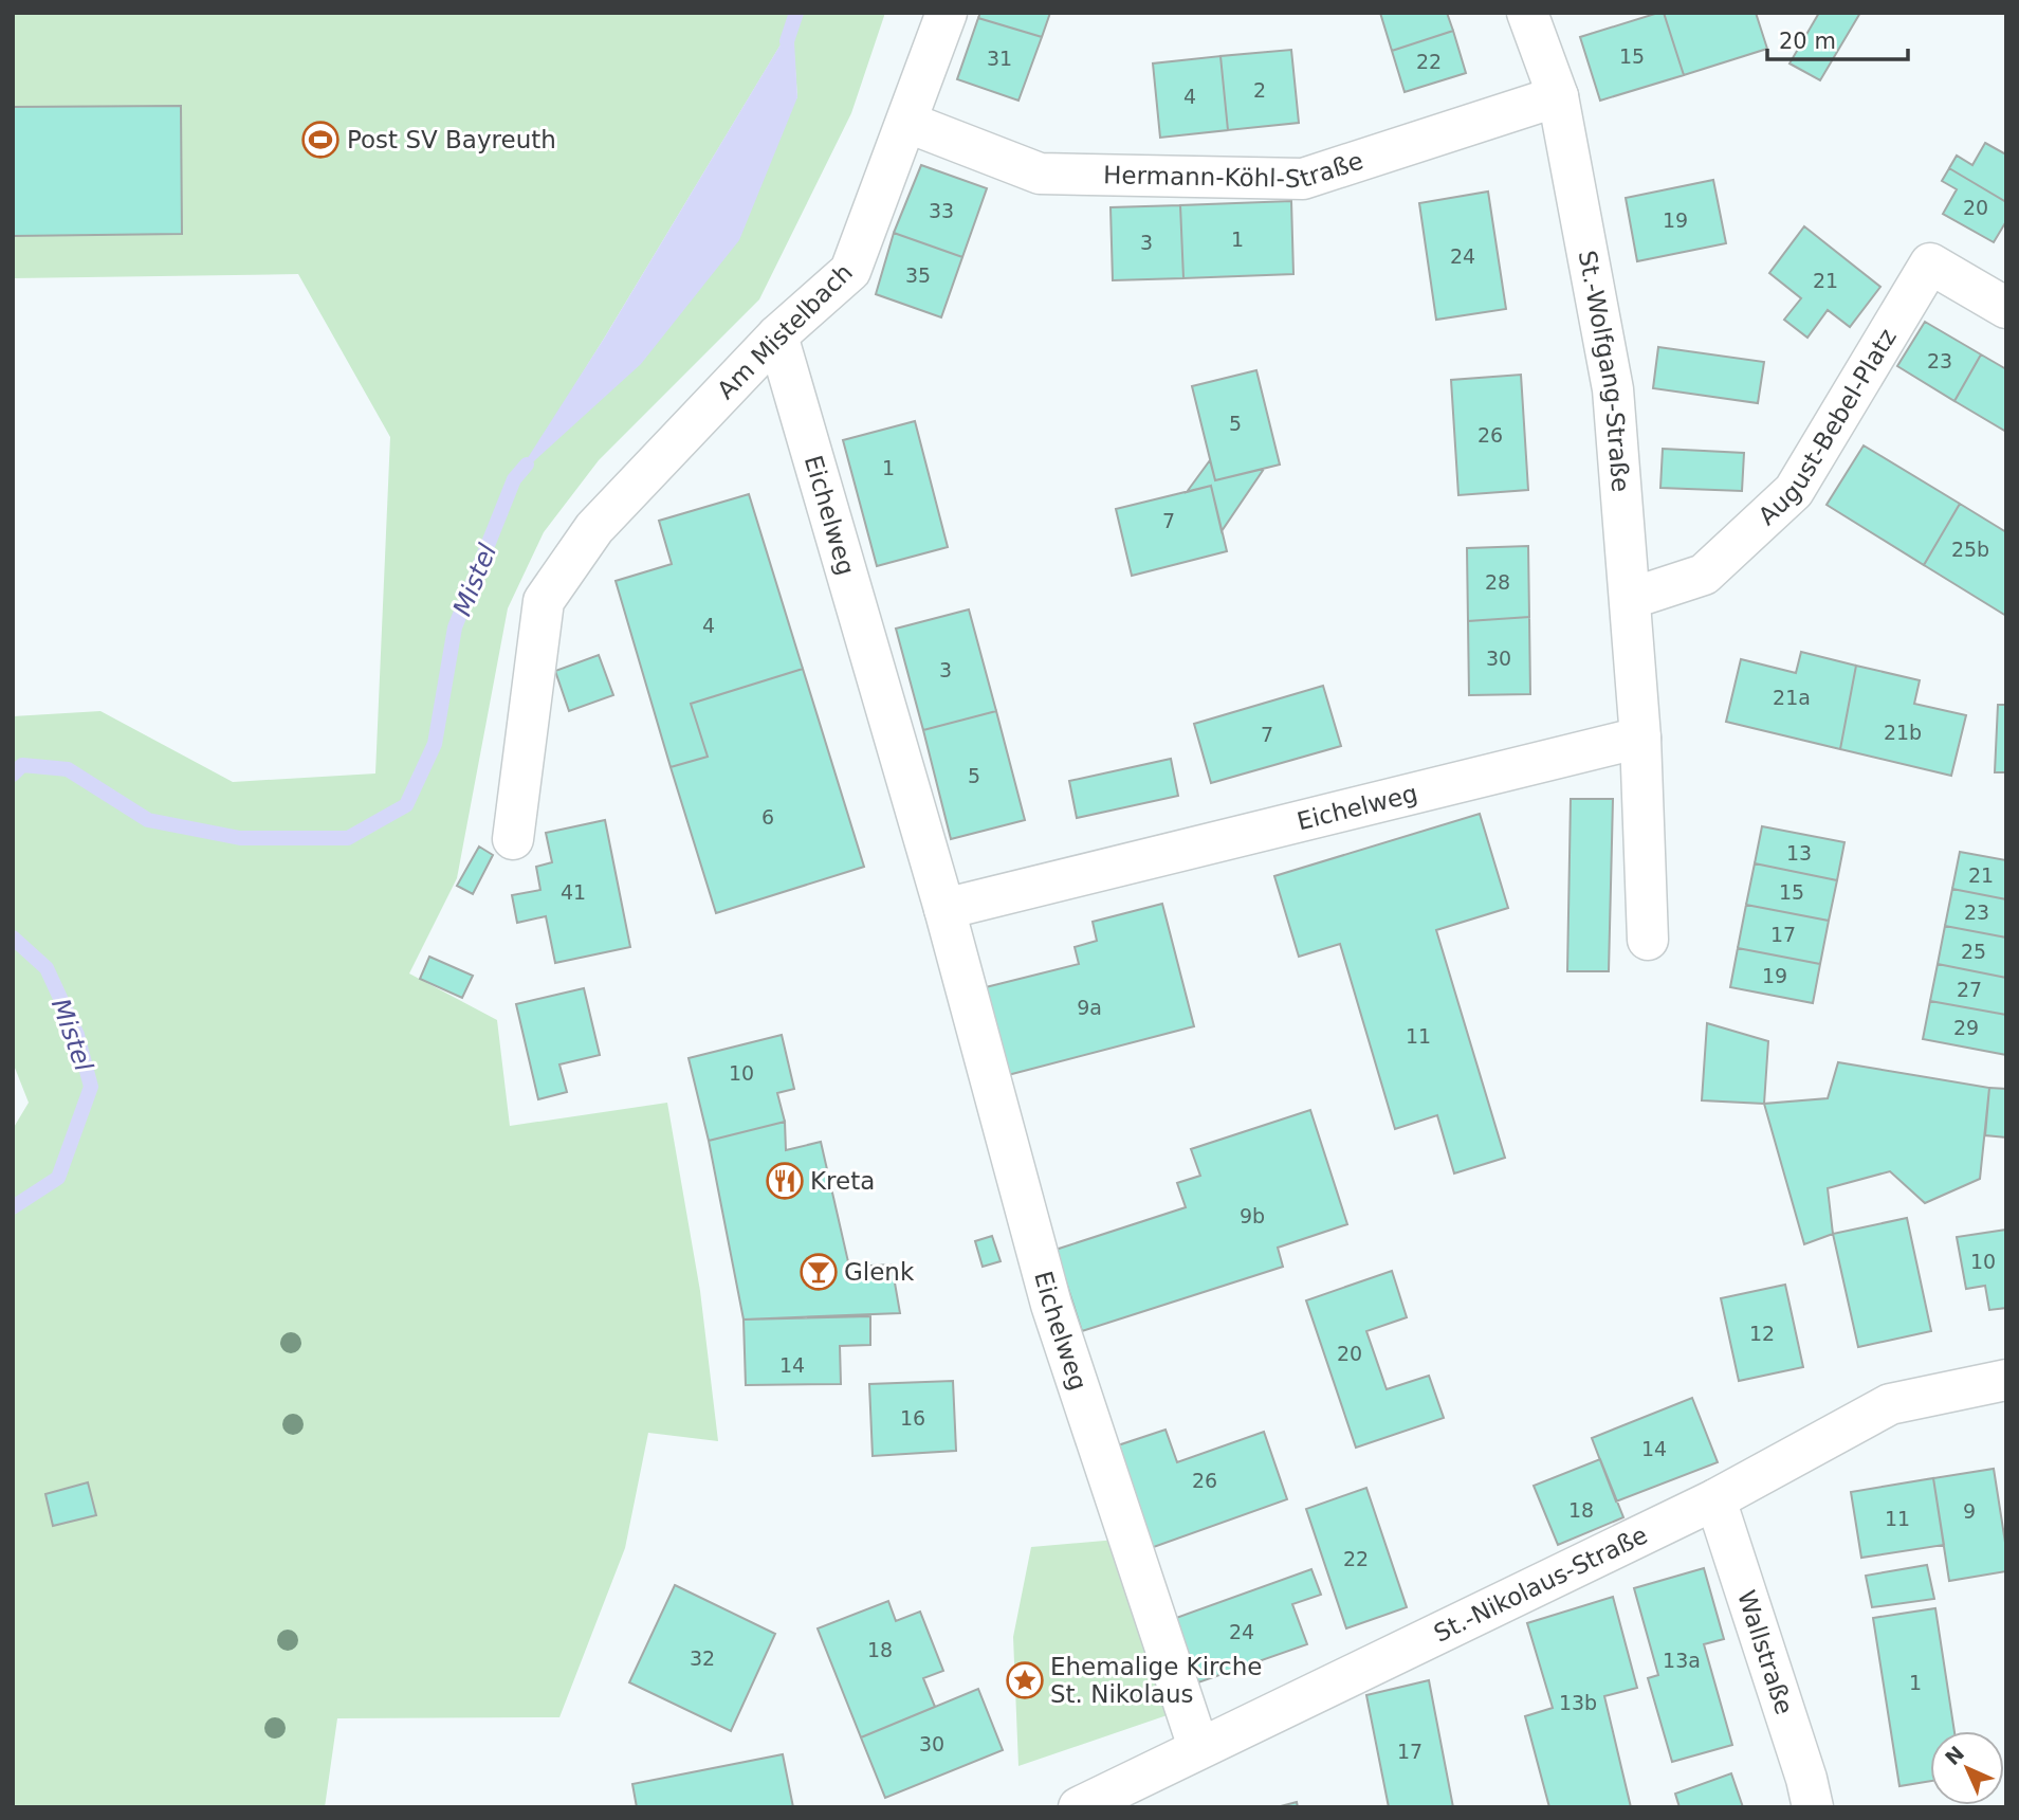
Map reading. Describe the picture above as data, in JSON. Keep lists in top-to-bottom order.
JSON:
{
  "streets": {
    "street": [
      "Hermann-Köhl-Straße",
      "Am Mistelbach",
      "St.-Wolfgang-Straße",
      "August-Bebel-Platz",
      "Eichelweg",
      "St.-Nikolaus-Straße",
      "Wallstraße"
    ]
  },
  "crossings": [
    ["Hermann-Köhl-Straße", "Am Mistelbach"],
    ["Hermann-Köhl-Straße", "St.-Wolfgang-Straße"],
    ["Am Mistelbach", "Eichelweg"],
    ["St.-Wolfgang-Straße", "August-Bebel-Platz"],
    ["St.-Wolfgang-Straße", "Eichelweg"],
    ["Eichelweg", "St.-Nikolaus-Straße"],
    ["St.-Nikolaus-Straße", "Wallstraße"]
  ],
  "water": ["Mistel"],
  "places": {
    "sports": ["Post SV Bayreuth"],
    "restaurant": ["Kreta"],
    "bar": ["Glenk"],
    "place": ["Ehemalige Kirche St. Nikolaus"]
  },
  "house_numbers": [
    "15",
    "31",
    "22",
    "2",
    "4",
    "20",
    "33",
    "19",
    "1",
    "3",
    "24",
    "35",
    "21",
    "23",
    "5",
    "26",
    "1",
    "7",
    "25b",
    "28",
    "4",
    "30",
    "3",
    "21a",
    "21b",
    "7",
    "5",
    "6",
    "13",
    "21",
    "41",
    "15",
    "23",
    "17",
    "25",
    "19",
    "27",
    "9a",
    "29",
    "11",
    "10",
    "9b",
    "10",
    "12",
    "20",
    "14",
    "16",
    "14",
    "26",
    "18",
    "9",
    "11",
    "22",
    "24",
    "18",
    "32",
    "13a",
    "1",
    "13b",
    "30",
    "17"
  ],
  "scale_bar": "20 m",
  "north": "top left"
}
